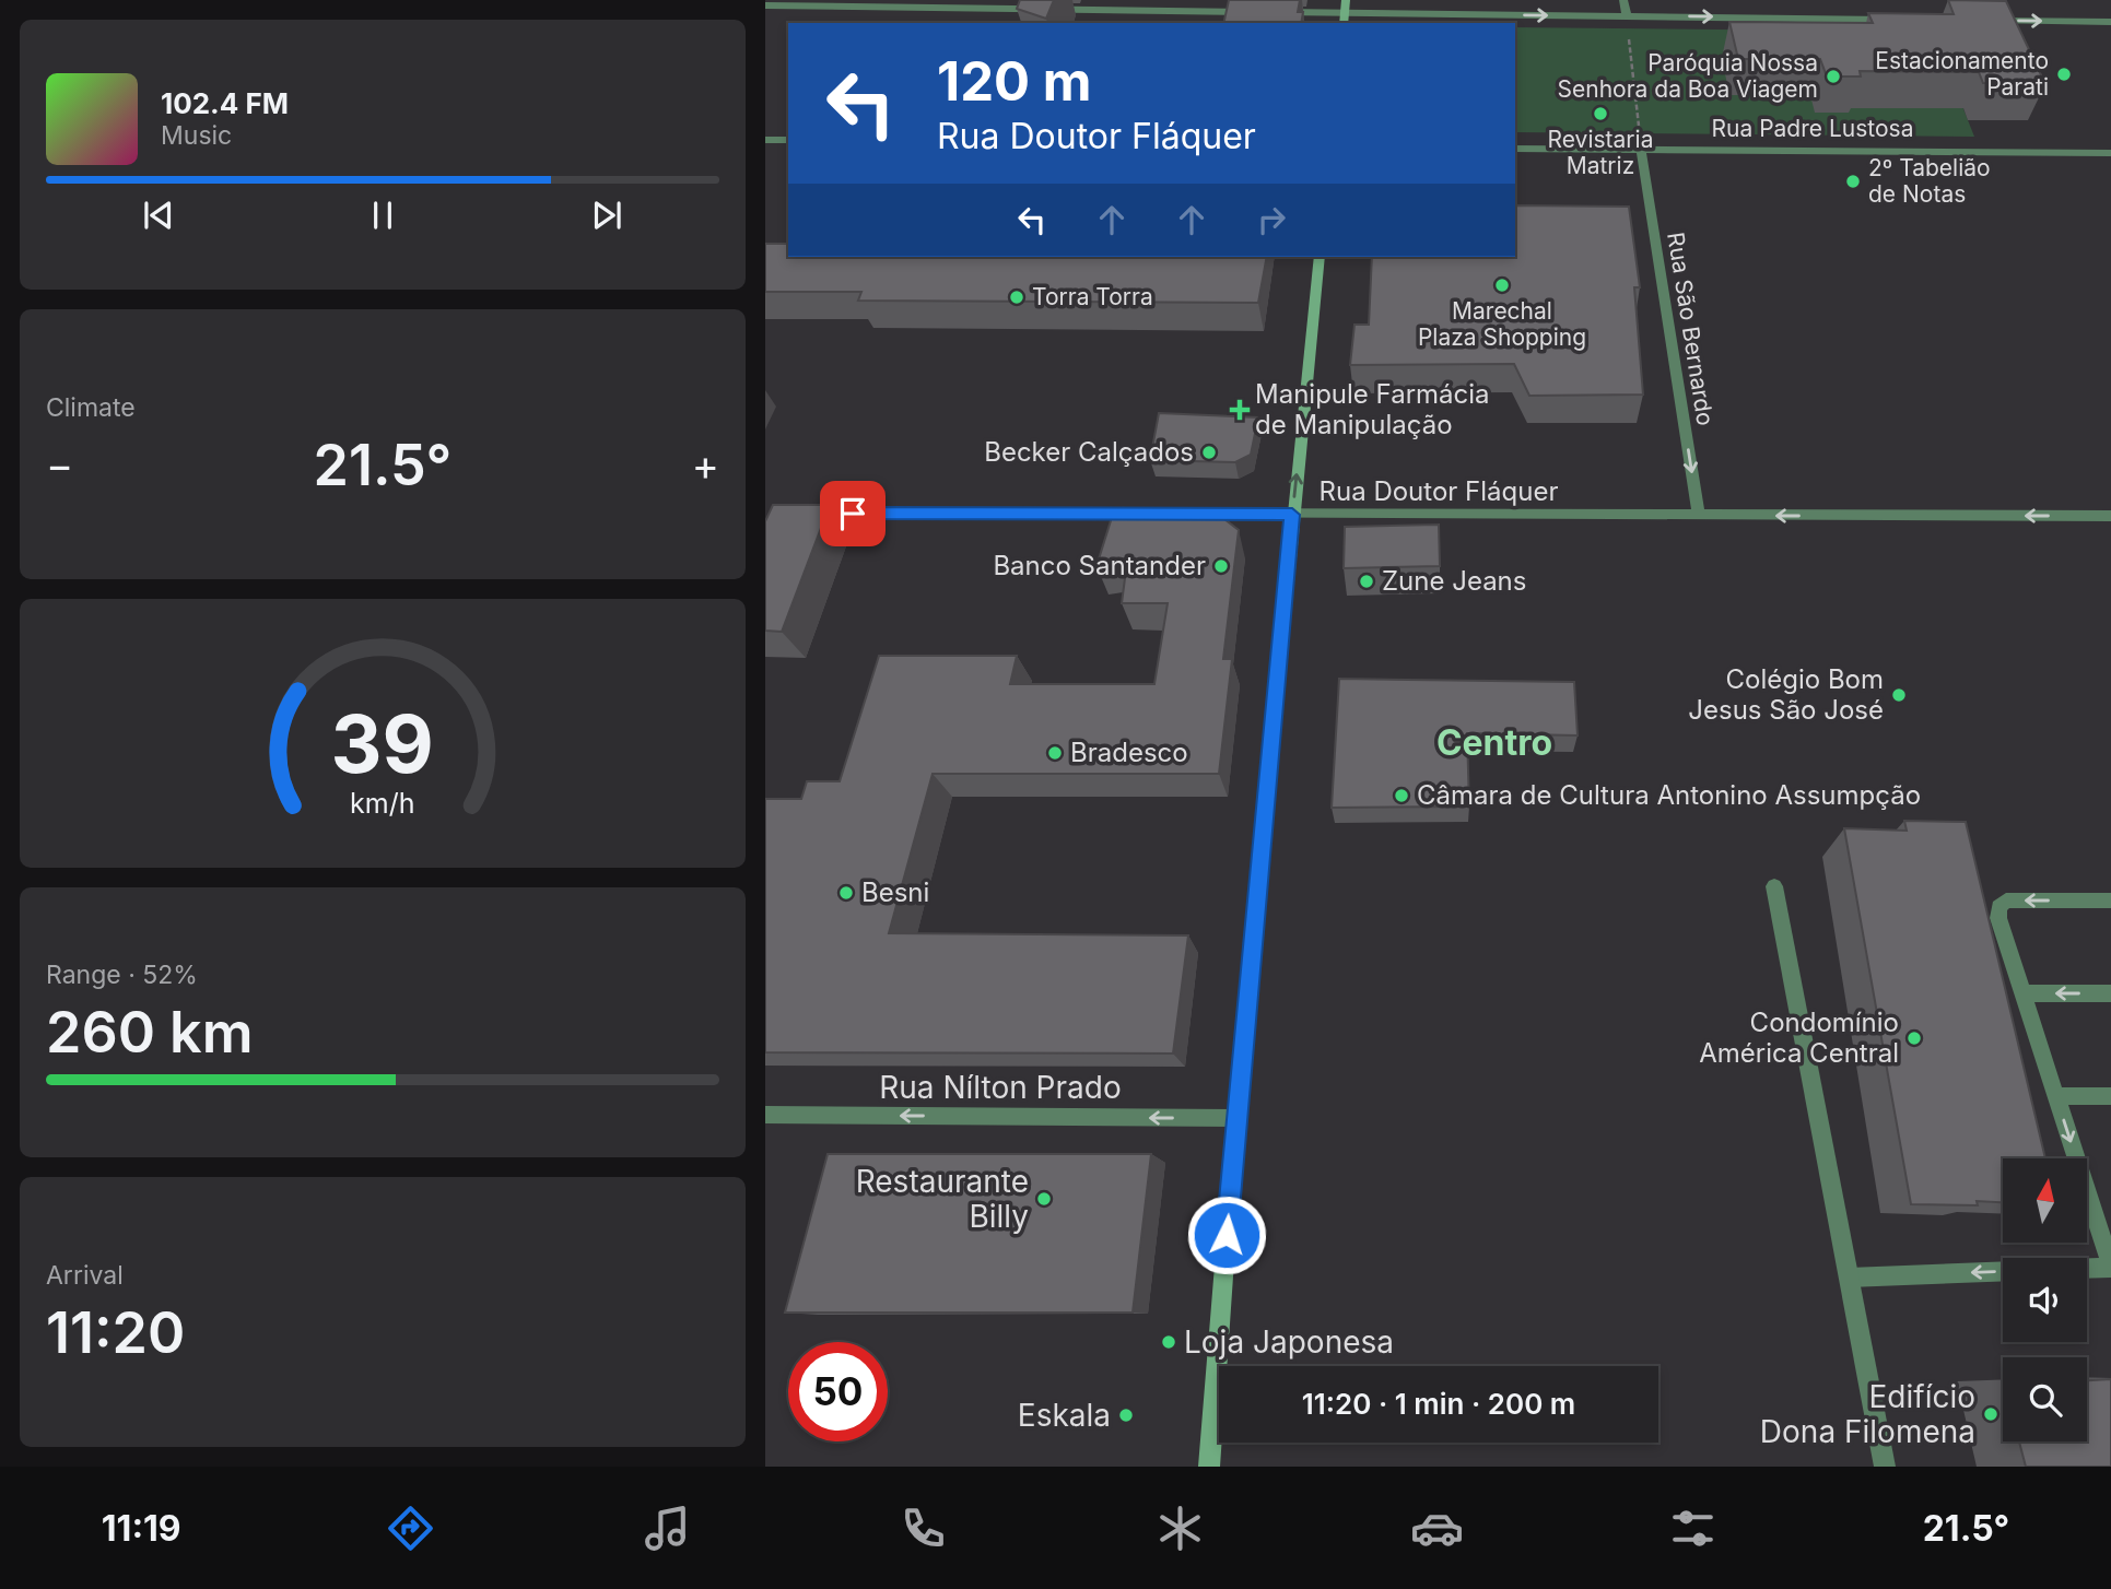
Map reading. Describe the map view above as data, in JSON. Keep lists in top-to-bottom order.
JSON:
{
  "streets": {
    "street": [
      "Rua Padre Lustosa",
      "Rua São Bernardo",
      "Rua Doutor Fláquer",
      "Rua Nílton Prado"
    ]
  },
  "crossings": [
    ["Rua Padre Lustosa", "Rua São Bernardo"],
    ["Rua São Bernardo", "Rua Doutor Fláquer"]
  ],
  "one_way": ["Rua São Bernardo", "Rua Nílton Prado"],
  "districts": ["Centro"],
  "places": {
    "other": [
      "Estacionamento Parati",
      "Paróquia Nossa Senhora da Boa Viagem",
      "Revistaria Matriz",
      "2º Tabelião de Notas",
      "Marechal Plaza Shopping",
      "Torra Torra",
      "Becker Calçados",
      "Banco Santander",
      "Zune Jeans",
      "Colégio Bom Jesus São José",
      "Bradesco",
      "Câmara de Cultura Antonino Assumpção",
      "Besni",
      "Condomínio América Central",
      "Restaurante Billy",
      "Loja Japonesa",
      "Edifício Dona Filomena",
      "Eskala"
    ],
    "health": ["Manipule Farmácia de Manipulação"]
  },
  "north": "top",
  "page": {
    "turn": ["120 m", "Rua Doutor Fláquer"],
    "song": ["102.4 FM", "Music"],
    "tile": [
      "Climate",
      ["Range · 52%", "260 km"],
      ["Arrival", "11:20"]
    ],
    "heat": ["−", "21.5°", "+"],
    "limit": "50",
    "trip": "11:20 · 1 min · 200 m",
    "tabs": ["11:19", "21.5°"],
    "gauge": ["39", "km/h"]
  }
}
